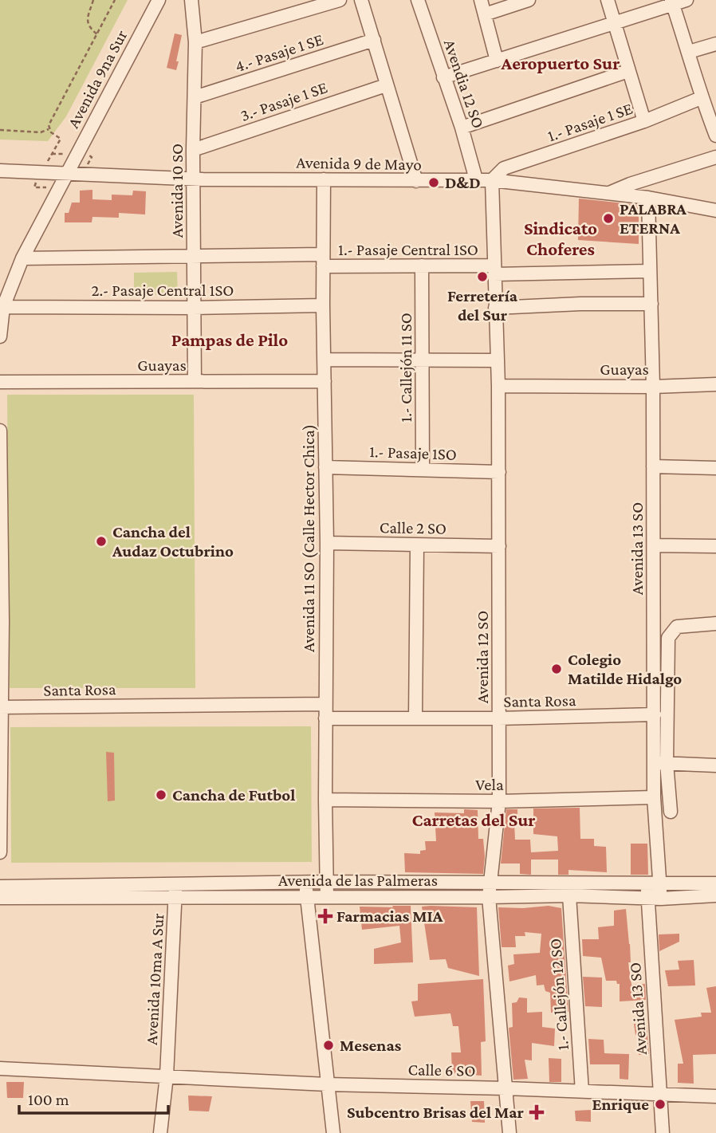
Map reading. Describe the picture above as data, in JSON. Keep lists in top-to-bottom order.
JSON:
{
  "streets": {
    "street": [
      "4.- Pasaje 1 SE",
      "Avenida 9na Sur",
      "Avendia 12 SO",
      "3.- Pasaje 1 SE",
      "1.- Pasaje 1 SE",
      "Avenida 9 de Mayo",
      "Avenida 10 SO",
      "1.- Pasaje Central 1SO",
      "2.- Pasaje Central 1SO",
      "Guayas",
      "1.- Callejón 11 SO",
      "1.- Pasaje 1SO",
      "Calle 2 SO",
      "Avenida 11 SO (Calle Hector Chica)",
      "Avenida 13 SO",
      "Avenida 12 SO",
      "Santa Rosa",
      "Vela",
      "Avenida de las Palmeras",
      "Avenida 10ma A Sur",
      "1.- Callejón 12 SO",
      "Calle 6 SO"
    ]
  },
  "crossings": [
    ["4.- Pasaje 1 SE", "Avenida 10 SO"],
    ["Avenida 9na Sur", "Avenida 9 de Mayo"],
    ["Avenida 9na Sur", "1.- Pasaje Central 1SO"],
    ["Avenida 9na Sur", "2.- Pasaje Central 1SO"],
    ["Avendia 12 SO", "Avenida 9 de Mayo"],
    ["3.- Pasaje 1 SE", "Avenida 10 SO"],
    ["1.- Pasaje 1 SE", "Avenida 9 de Mayo"],
    ["1.- Pasaje 1 SE", "Avenida 12 SO"],
    ["Avenida 9 de Mayo", "Avenida 10 SO"],
    ["Avenida 9 de Mayo", "Avenida 11 SO (Calle Hector Chica)"],
    ["Avenida 9 de Mayo", "Avenida 13 SO"],
    ["Avenida 9 de Mayo", "Avenida 12 SO"],
    ["Avenida 10 SO", "1.- Pasaje Central 1SO"],
    ["Avenida 10 SO", "2.- Pasaje Central 1SO"],
    ["Avenida 10 SO", "Guayas"],
    ["1.- Pasaje Central 1SO", "1.- Callejón 11 SO"],
    ["1.- Pasaje Central 1SO", "Avenida 11 SO (Calle Hector Chica)"],
    ["1.- Pasaje Central 1SO", "Avenida 13 SO"],
    ["1.- Pasaje Central 1SO", "Avenida 12 SO"],
    ["2.- Pasaje Central 1SO", "Avenida 11 SO (Calle Hector Chica)"],
    ["Guayas", "Avenida 11 SO (Calle Hector Chica)"],
    ["Guayas", "Avenida 13 SO"],
    ["Guayas", "Avenida 12 SO"],
    ["1.- Callejón 11 SO", "1.- Pasaje 1SO"],
    ["1.- Pasaje 1SO", "Avenida 11 SO (Calle Hector Chica)"],
    ["1.- Pasaje 1SO", "Avenida 12 SO"],
    ["Calle 2 SO", "Avenida 11 SO (Calle Hector Chica)"],
    ["Calle 2 SO", "Avenida 12 SO"],
    ["Avenida 11 SO (Calle Hector Chica)", "Santa Rosa"],
    ["Avenida 11 SO (Calle Hector Chica)", "Vela"],
    ["Avenida 11 SO (Calle Hector Chica)", "Avenida de las Palmeras"],
    ["Avenida 13 SO", "Santa Rosa"],
    ["Avenida 13 SO", "Vela"],
    ["Avenida 13 SO", "Avenida de las Palmeras"],
    ["Avenida 13 SO", "Calle 6 SO"],
    ["Avenida 12 SO", "Santa Rosa"],
    ["Avenida 12 SO", "Vela"],
    ["Avenida 12 SO", "Avenida de las Palmeras"],
    ["Avenida 12 SO", "Calle 6 SO"],
    ["Avenida de las Palmeras", "Avenida 10ma A Sur"],
    ["Avenida de las Palmeras", "1.- Callejón 12 SO"],
    ["Avenida 10ma A Sur", "Calle 6 SO"],
    ["1.- Callejón 12 SO", "Calle 6 SO"]
  ],
  "districts": [
    "Aeropuerto Sur",
    "Sindicato Choferes",
    "Pampas de Pilo",
    "Carretas del Sur"
  ],
  "places": {
    "other": [
      "D&D",
      "PALABRA ETERNA",
      "Ferretería del Sur",
      "Cancha del Audaz Octubrino",
      "Colegio Matilde Hidalgo",
      "Cancha de Futbol",
      "Mesenas",
      "Enrique"
    ],
    "health": ["Farmacias MIA", "Subcentro Brisas del Mar"]
  },
  "scale_bar": "100 m"
}
